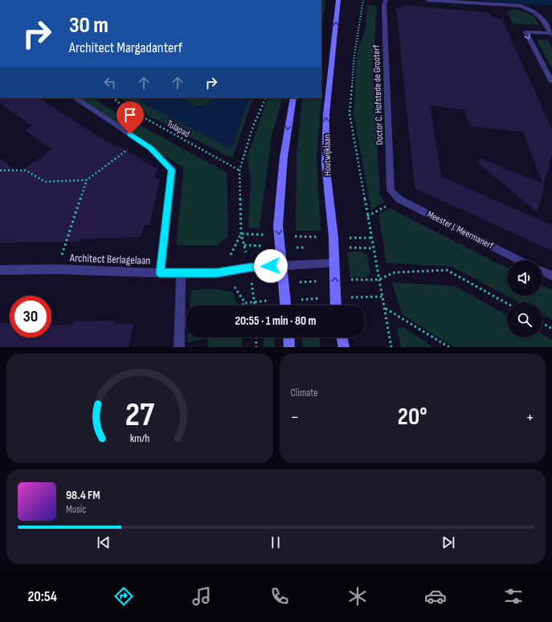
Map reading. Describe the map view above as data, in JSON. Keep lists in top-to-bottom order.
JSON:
{
  "streets": {
    "main road": ["Houtwijklaan"],
    "street": ["Doctor C. Hofstede de Grooterf", "Meester J. Meermanerf", "Architect Berlagelaan"],
    "path": ["Tulapad"]
  },
  "crossings": [
    ["Doctor C. Hofstede de Grooterf", "Meester J. Meermanerf"],
    ["Houtwijklaan", "Architect Berlagelaan"]
  ],
  "page": {
    "turn": ["30 m", "Architect Margadanterf"],
    "limit": "30",
    "trip": "20:55 · 1 min · 80 m",
    "tile": "Climate",
    "heat": ["−", "20°", "+"],
    "song": ["98.4 FM", "Music"],
    "tabs": "20:54",
    "gauge": ["27", "km/h"]
  }
}
